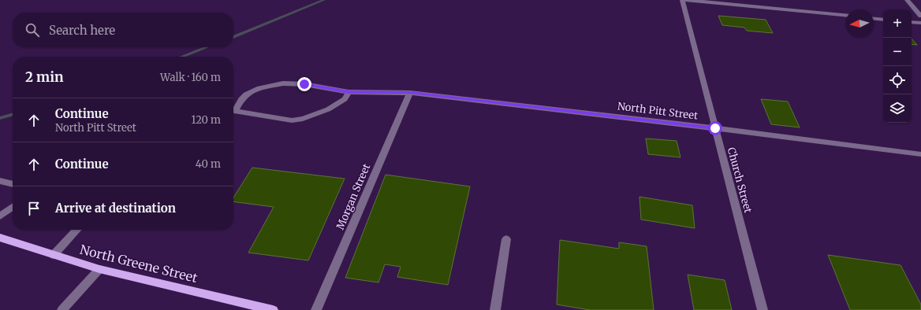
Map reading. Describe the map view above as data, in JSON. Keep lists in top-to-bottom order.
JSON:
{
  "streets": {
    "main road": ["North Greene Street"],
    "street": ["North Pitt Street", "Church Street", "Morgan Street"]
  },
  "crossings": [
    ["North Pitt Street", "Church Street"],
    ["North Pitt Street", "Morgan Street"]
  ],
  "north": "left",
  "page": {
    "map_buttons": ["+", "−"],
    "search": "Search here",
    "heading": ["2 min", "Walk · 160 m"],
    "list": [
      ["Continue", "North Pitt Street", "120 m"],
      ["Continue", "40 m"],
      "Arrive at destination"
    ]
  }
}
